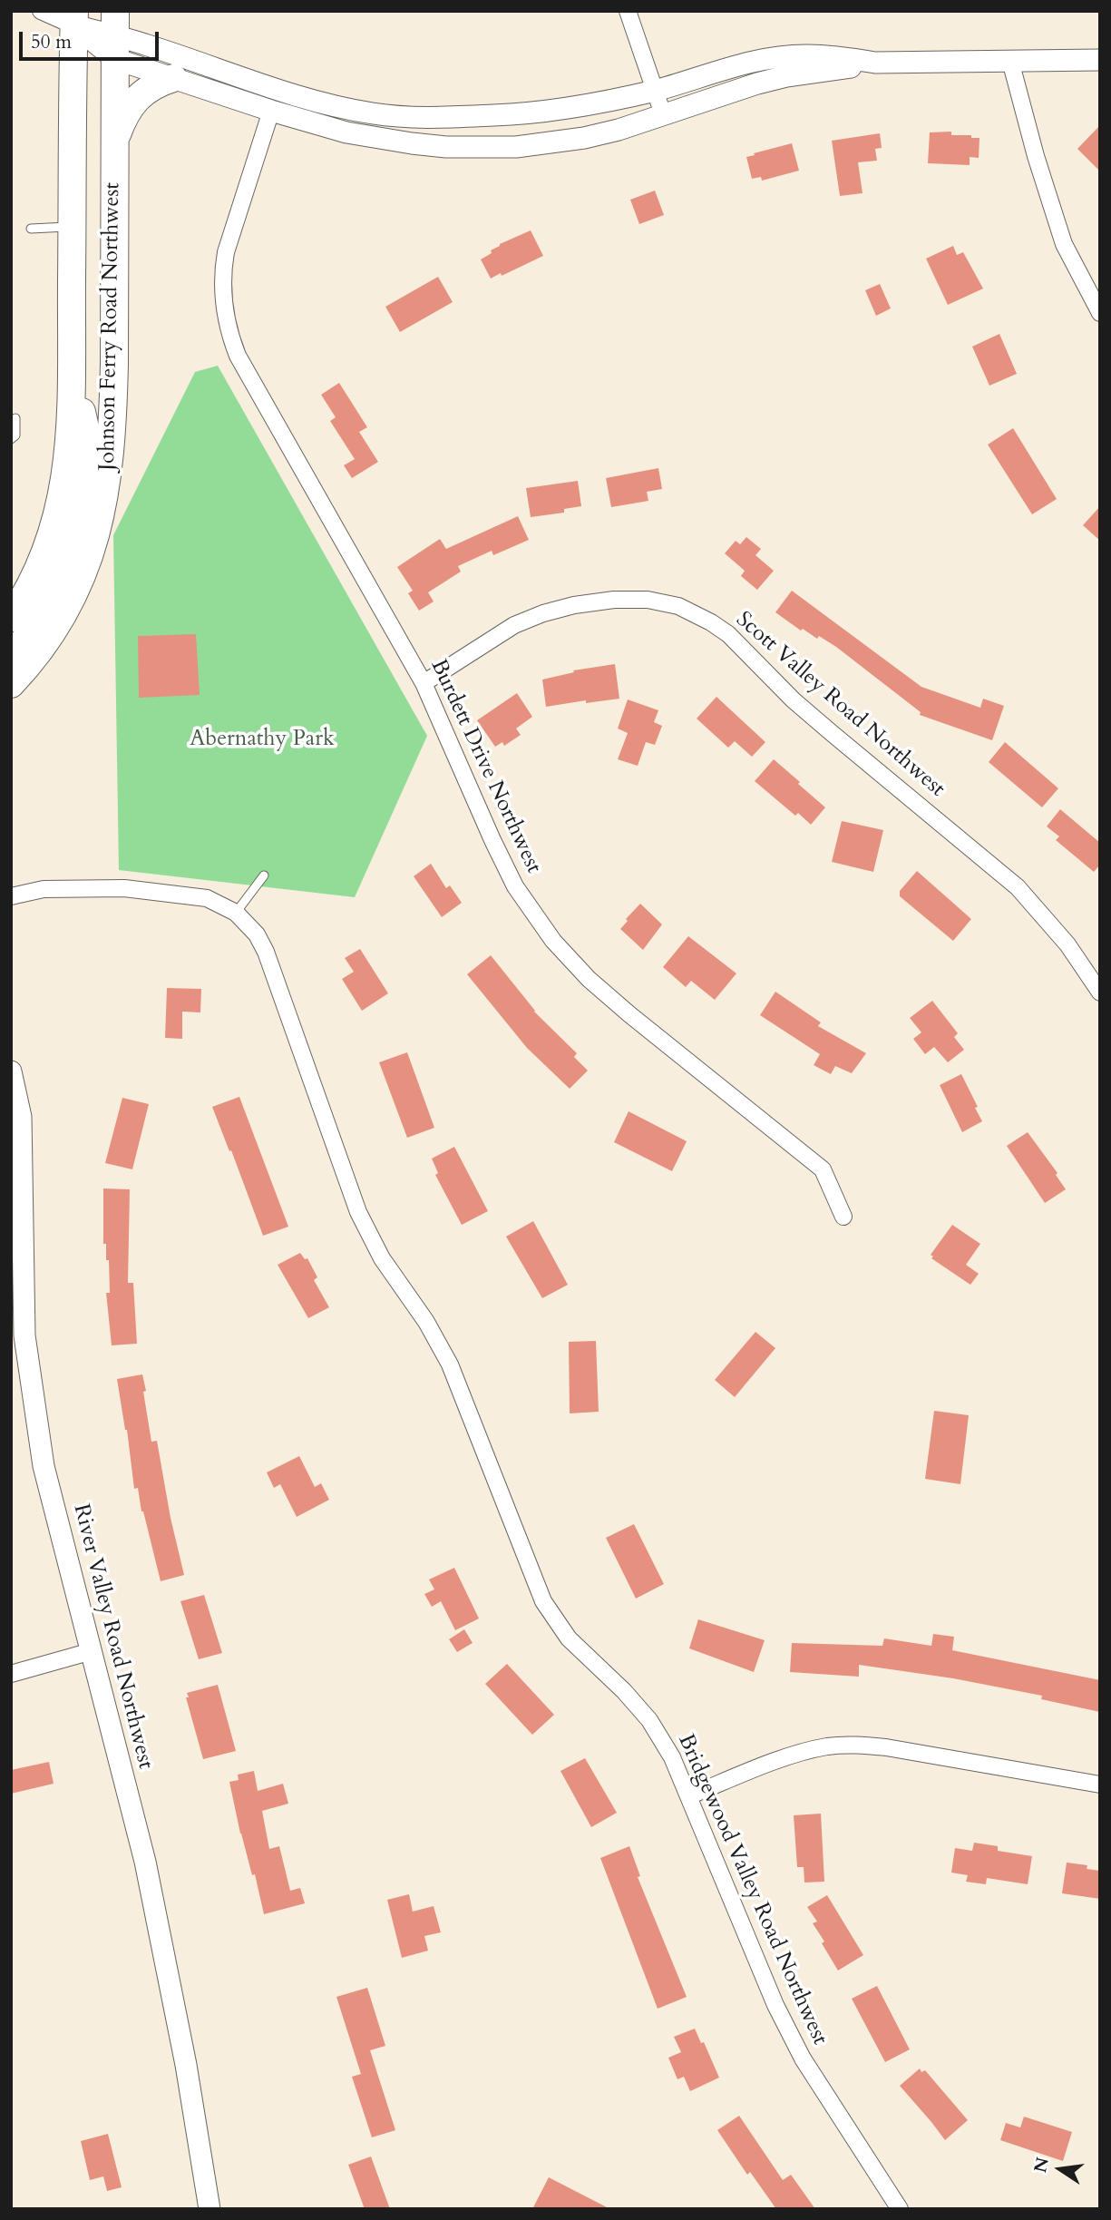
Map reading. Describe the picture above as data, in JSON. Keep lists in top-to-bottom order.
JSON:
{
  "streets": {
    "main road": ["Johnson Ferry Road Northwest"],
    "street": [
      "Scott Valley Road Northwest",
      "Burdett Drive Northwest",
      "River Valley Road Northwest",
      "Bridgewood Valley Road Northwest"
    ]
  },
  "crossings": [
    ["Scott Valley Road Northwest", "Burdett Drive Northwest"]
  ],
  "parks": ["Abernathy Park"],
  "scale_bar": "50 m",
  "north": "left"
}
